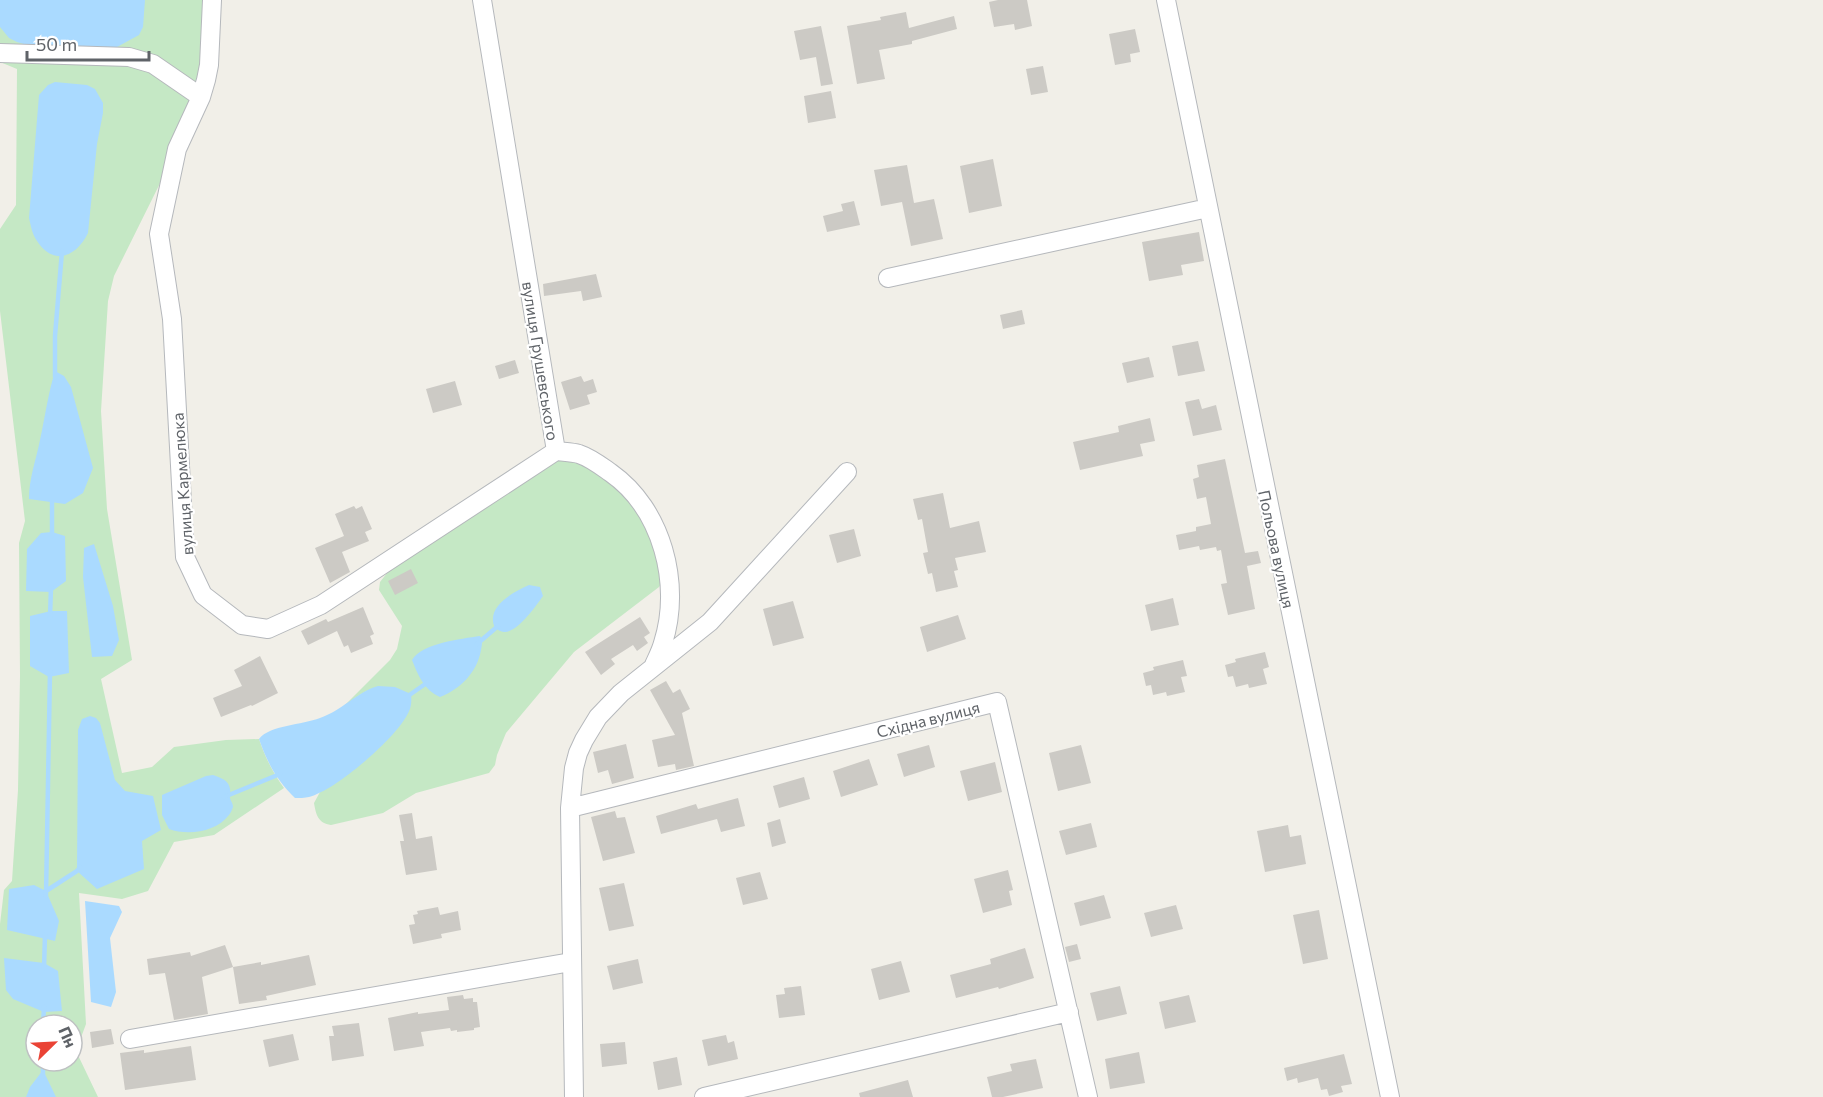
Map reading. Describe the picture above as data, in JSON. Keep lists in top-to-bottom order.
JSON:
{
  "streets": {
    "street": [
      "вулиця Грушевського",
      "вулиця Кармелюка",
      "Польова вулиця",
      "Східна вулиця"
    ]
  },
  "crossings": [
    ["вулиця Грушевського", "вулиця Кармелюка"]
  ],
  "scale_bar": "50 m",
  "north": "top right"
}
